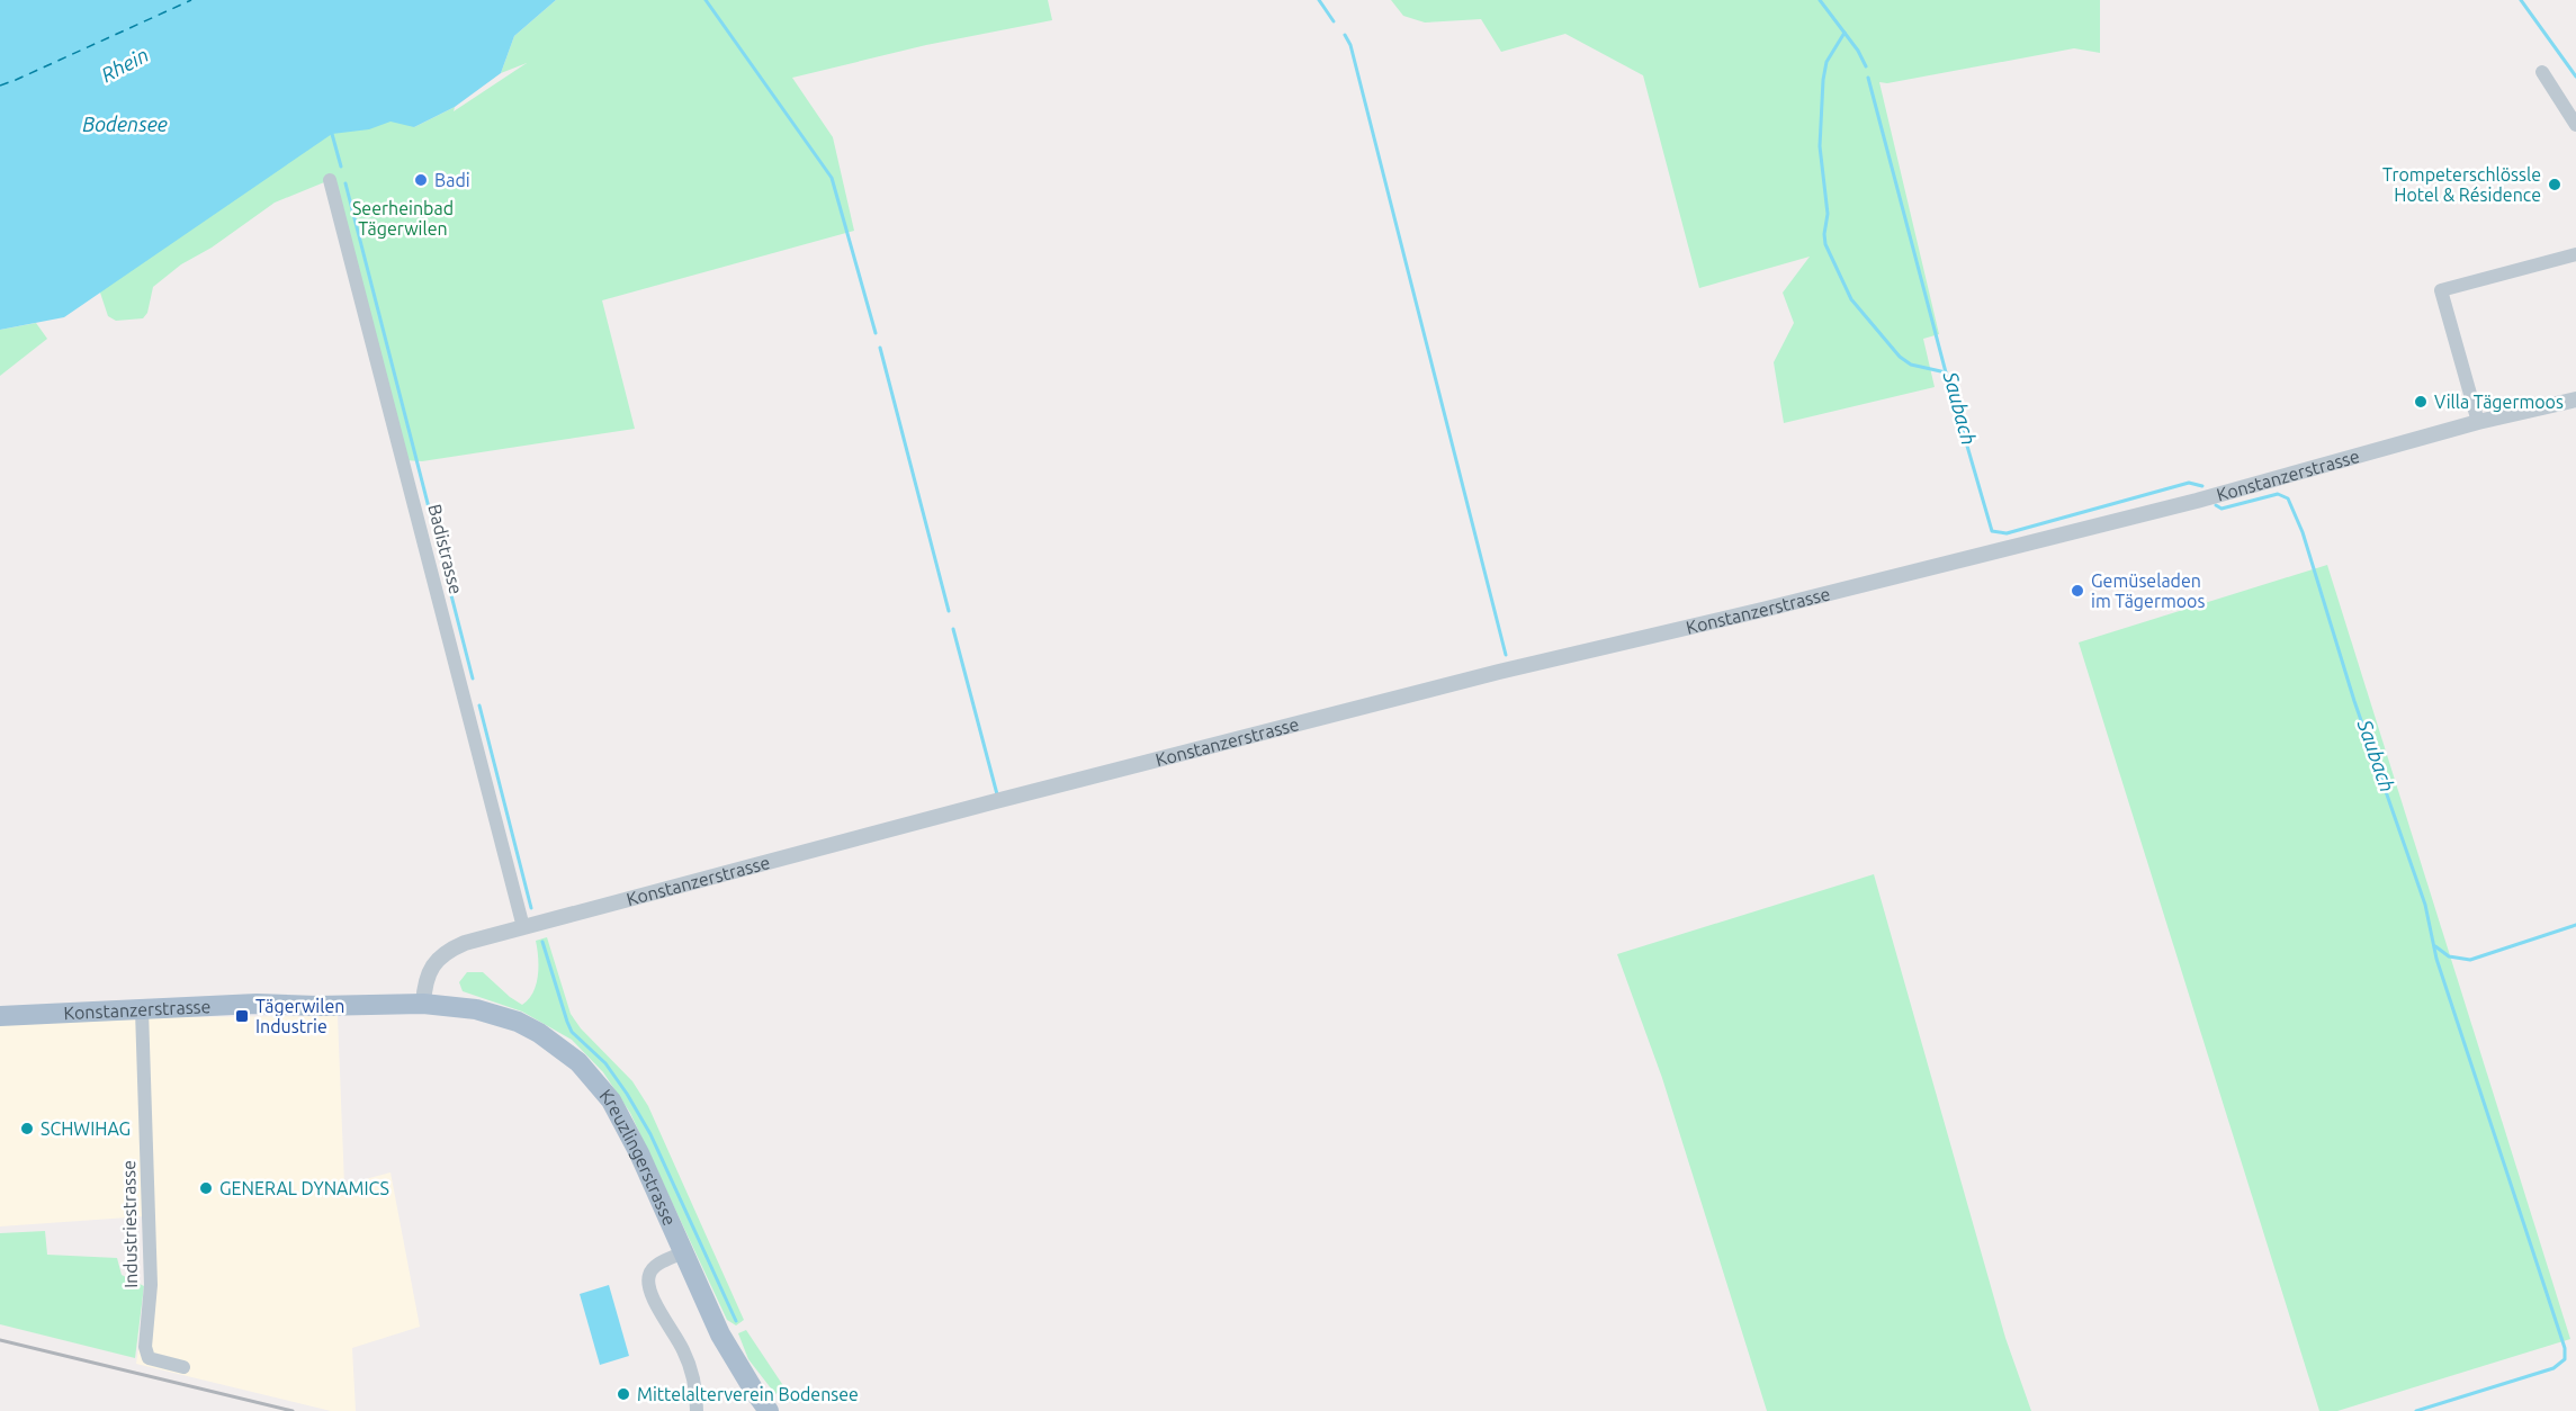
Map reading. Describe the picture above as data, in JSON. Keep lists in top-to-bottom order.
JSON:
{
  "streets": {
    "main road": ["Konstanzerstrasse", "Kreuzlingerstrasse"],
    "street": ["Badistrasse", "Industriestrasse"]
  },
  "crossings": [
    ["Konstanzerstrasse", "Badistrasse"],
    ["Konstanzerstrasse", "Kreuzlingerstrasse"],
    ["Konstanzerstrasse", "Industriestrasse"]
  ],
  "water": ["Rhein", "Bodensee", "Saubach"],
  "parks": ["Seerheinbad Tägerwilen"],
  "places": {
    "other": [
      "Badi",
      "Trompeterschlössle Hotel & Résidence",
      "Villa Tägermoos",
      "Gemüseladen im Tägermoos",
      "SCHWIHAG",
      "GENERAL DYNAMICS",
      "Mittelalterverein Bodensee"
    ],
    "transit": ["Tägerwilen Industrie"]
  }
}
